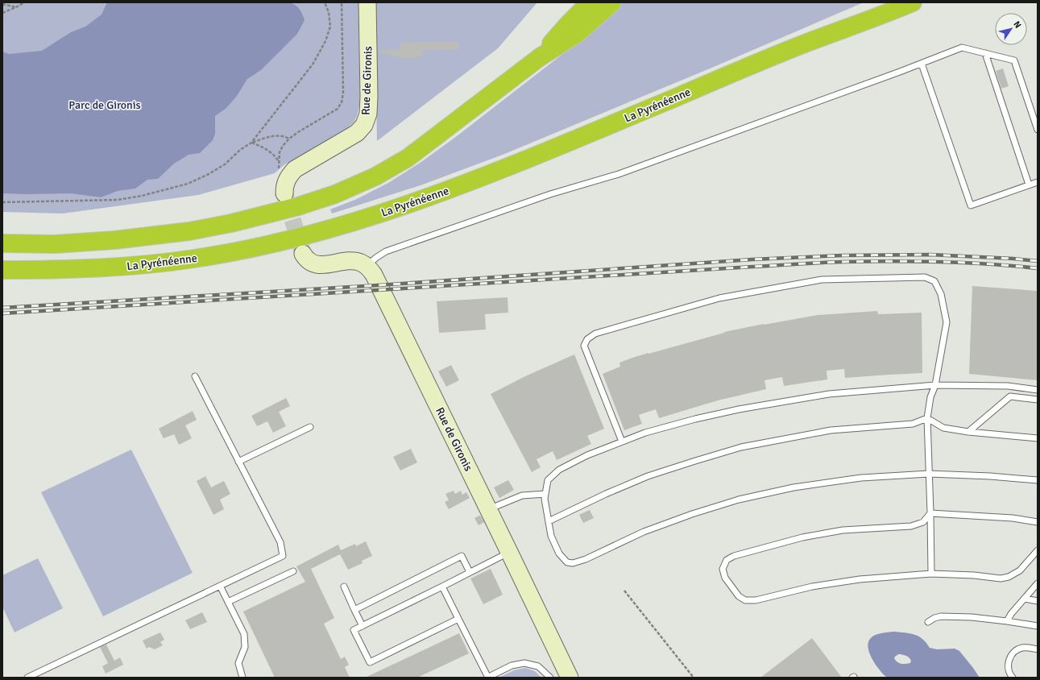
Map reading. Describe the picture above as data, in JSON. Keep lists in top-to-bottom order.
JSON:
{
  "streets": {
    "highway": ["La Pyrénéenne"],
    "street": ["Rue de Gironis"]
  },
  "parks": ["Parc de Gironis"],
  "north": "top right"
}
